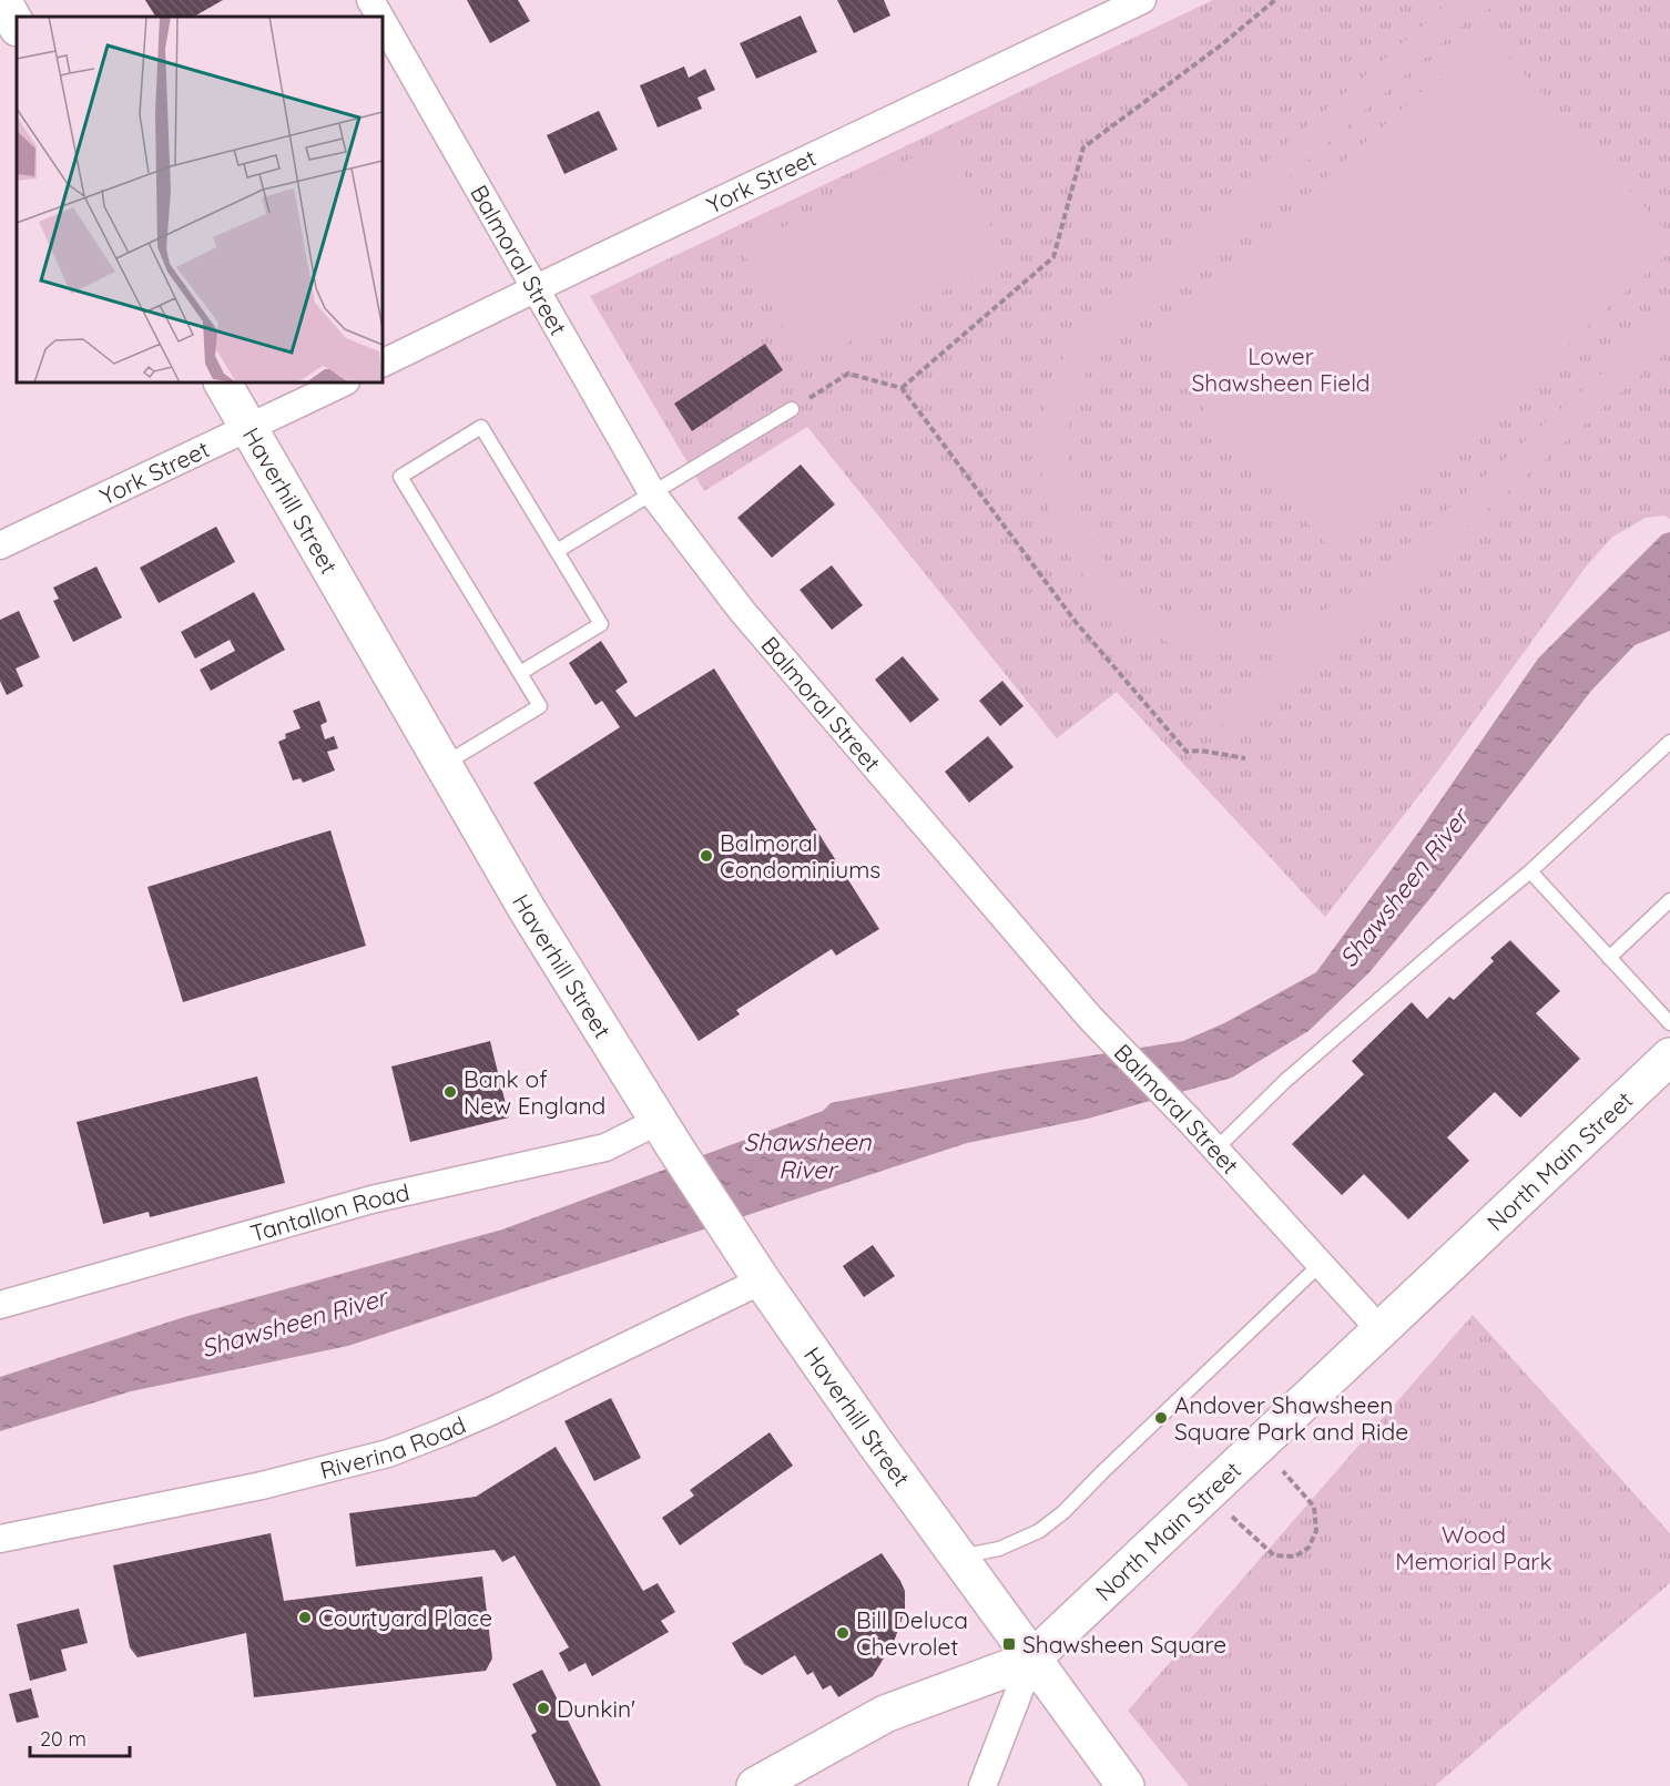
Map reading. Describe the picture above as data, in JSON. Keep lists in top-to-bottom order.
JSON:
{
  "streets": {
    "main road": ["Haverhill Street", "North Main Street"],
    "street": [
      "York Street",
      "Balmoral Street",
      "Tantallon Road",
      "Riverina Road"
    ]
  },
  "crossings": [
    ["York Street", "Balmoral Street"],
    ["York Street", "Haverhill Street"],
    ["Balmoral Street", "North Main Street"],
    ["Haverhill Street", "North Main Street"],
    ["Haverhill Street", "Tantallon Road"],
    ["Haverhill Street", "Riverina Road"]
  ],
  "water": ["Shawsheen River"],
  "parks": ["Lower Shawsheen Field", "Wood Memorial Park"],
  "places": {
    "other": [
      "Balmoral Condominiums",
      "Bank of New England",
      "Andover Shawsheen Square Park and Ride",
      "Courtyard Place",
      "Bill Deluca Chevrolet",
      "Dunkin'"
    ],
    "transit": ["Shawsheen Square"]
  },
  "scale_bar": "20 m"
}
